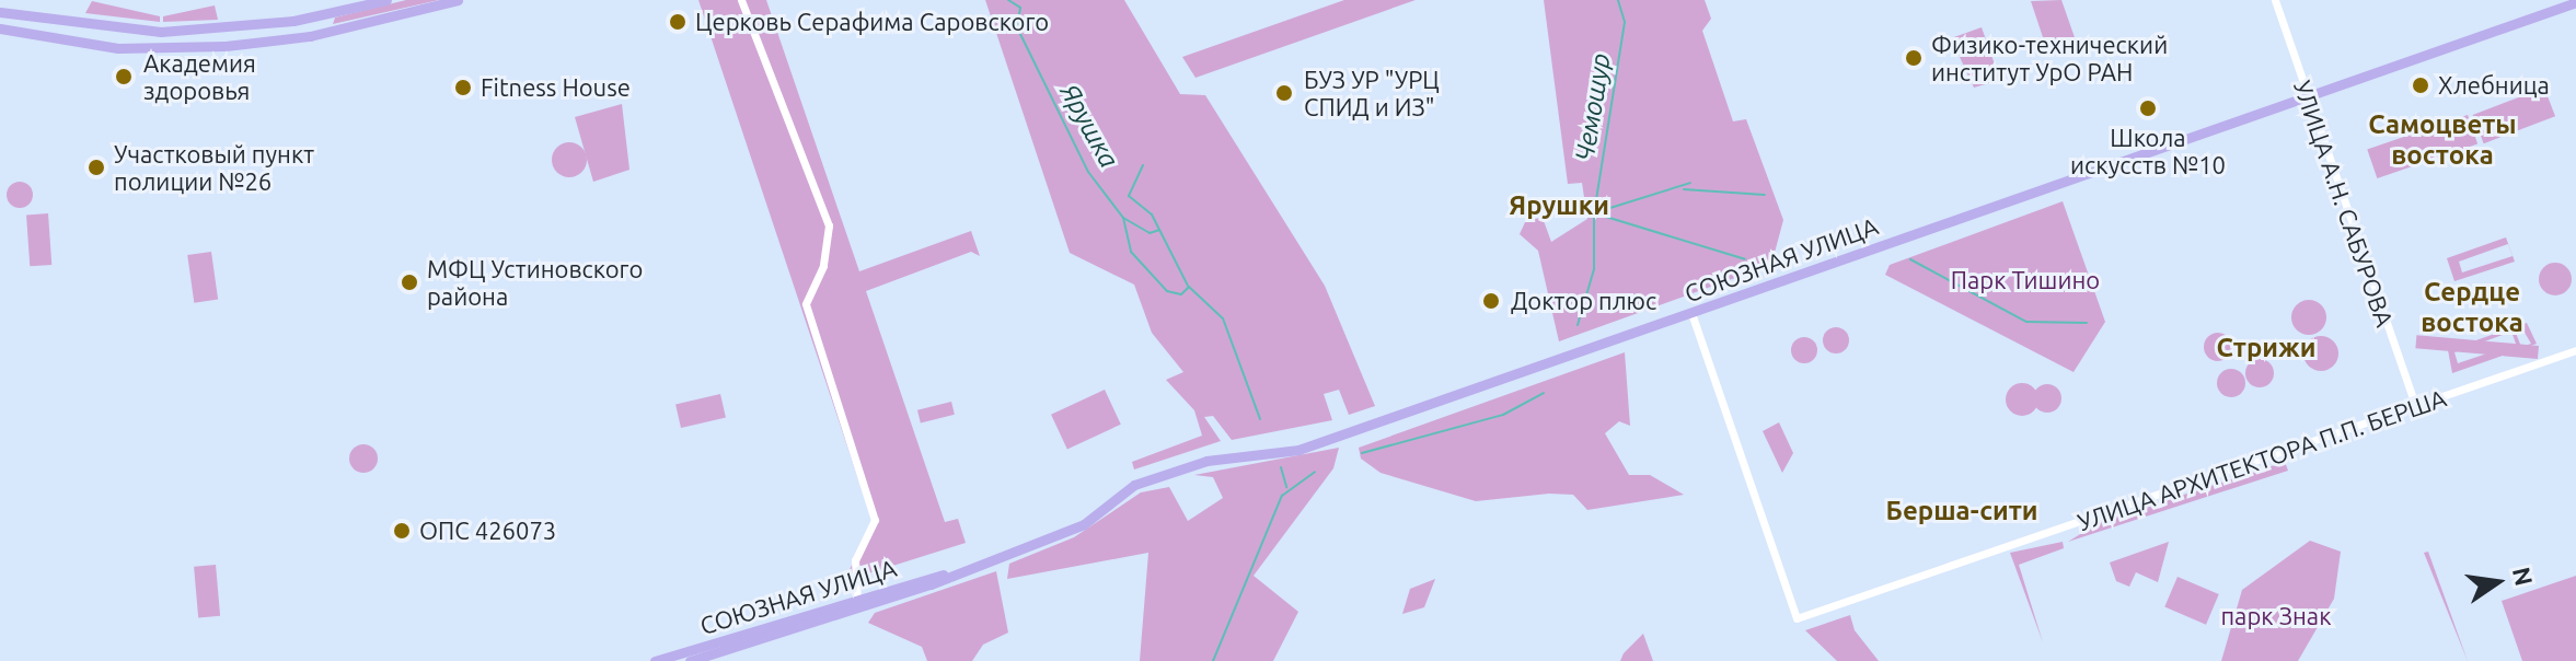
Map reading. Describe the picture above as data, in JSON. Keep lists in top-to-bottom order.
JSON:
{
  "streets": {
    "main road": ["СОЮЗНАЯ УЛИЦА"],
    "street": ["УЛИЦА А.Н. САБУРОВА", "УЛИЦА АРХИТЕКТОРА П.П. БЕРША"]
  },
  "crossings": [
    ["УЛИЦА А.Н. САБУРОВА", "СОЮЗНАЯ УЛИЦА"],
    ["УЛИЦА А.Н. САБУРОВА", "УЛИЦА АРХИТЕКТОРА П.П. БЕРША"],
    ["СОЮЗНАЯ УЛИЦА", "УЛИЦА АРХИТЕКТОРА П.П. БЕРША"]
  ],
  "districts": [
    "Самоцветы востока",
    "Ярушки",
    "Сердце востока",
    "Стрижи",
    "Берша-сити"
  ],
  "water": ["Чемошур", "Ярушка"],
  "parks": ["Парк Тишино", "парк Знак"],
  "places": [
    "Церковь Серафима Саровского",
    "Физико-технический институт УрО РАН",
    "Академия здоровья",
    "Хлебница",
    "Fitness House",
    "БУЗ УР \"УРЦ СПИД и ИЗ\"",
    "Школа искусств №10",
    "Участковый пункт полиции №26",
    "МФЦ Устиновского района",
    "Доктор плюс",
    "ОПС 426073"
  ],
  "north": "right"
}
